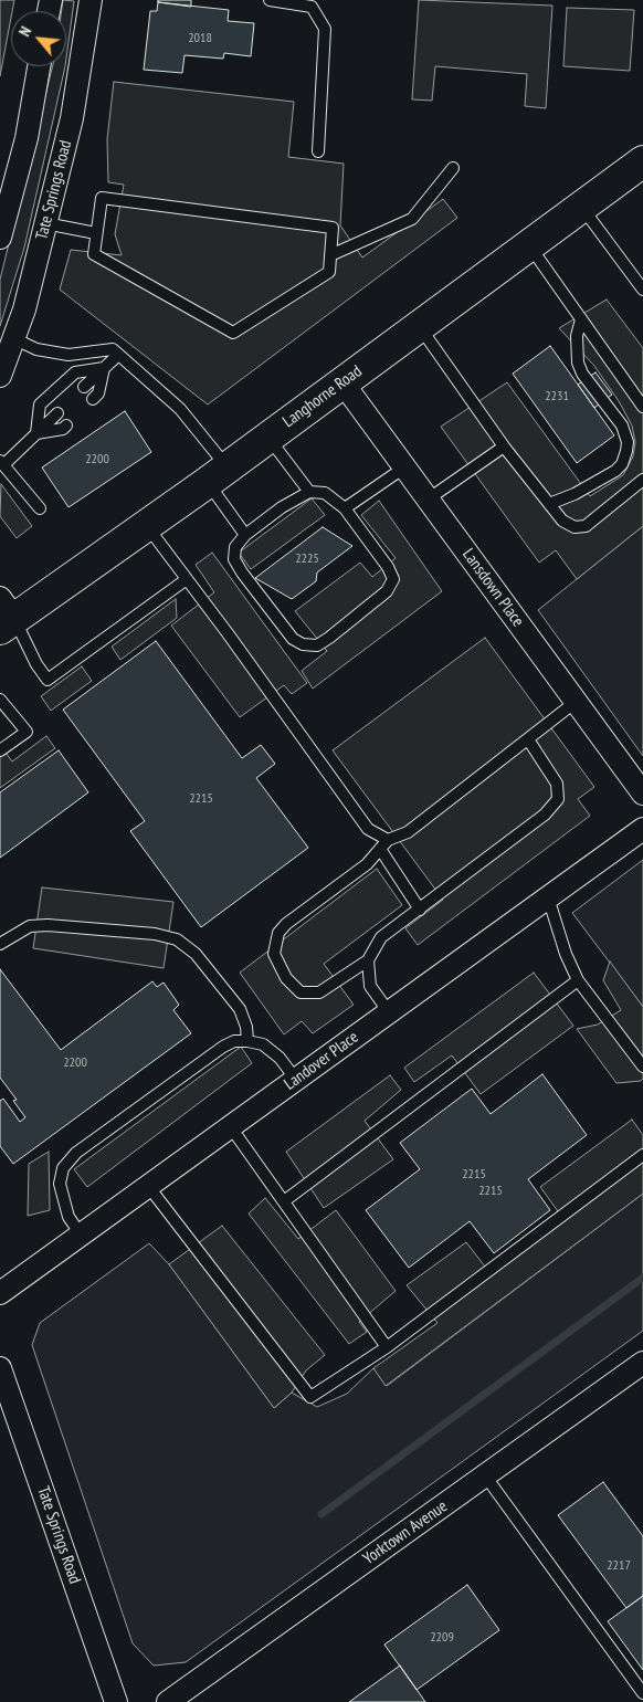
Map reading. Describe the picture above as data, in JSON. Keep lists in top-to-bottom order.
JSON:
{
  "streets": {
    "main road": ["Langhorne Road"],
    "street": [
      "Tate Springs Road",
      "Lansdown Place",
      "Landover Place",
      "Yorktown Avenue"
    ]
  },
  "crossings": [
    ["Langhorne Road", "Lansdown Place"]
  ],
  "house_numbers": [
    "2018",
    "2231",
    "2200",
    "2225",
    "2215",
    "2200",
    "2215",
    "2215",
    "2217",
    "2209"
  ],
  "north": "top left"
}
